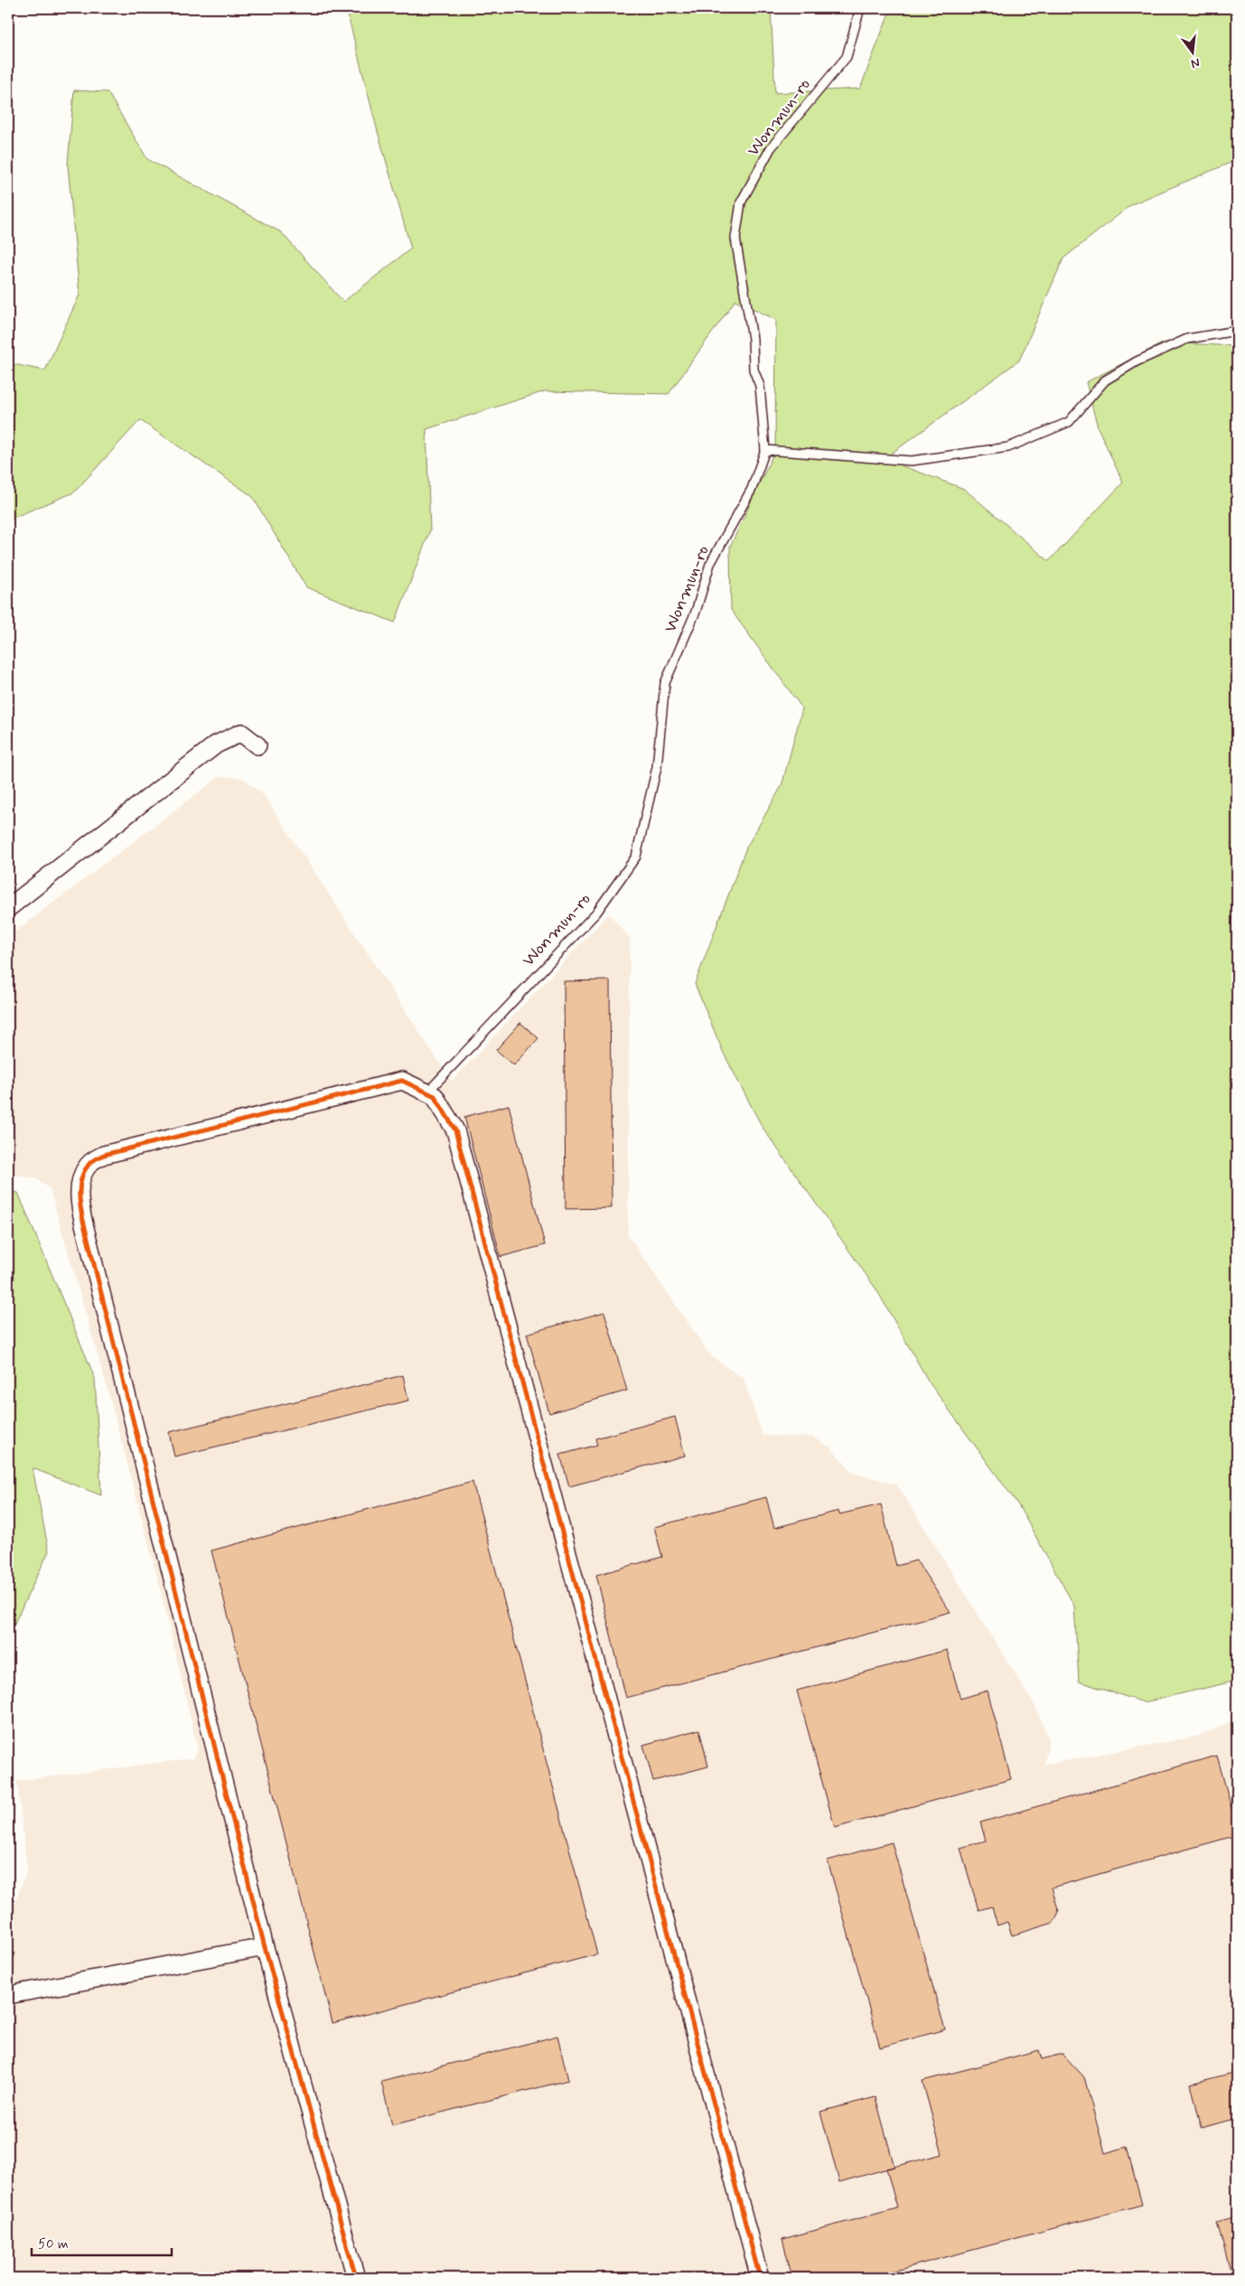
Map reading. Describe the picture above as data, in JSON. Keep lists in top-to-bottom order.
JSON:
{
  "streets": {
    "lane": ["Wonmun-ro"]
  },
  "scale_bar": "50 m",
  "north": "bottom"
}
